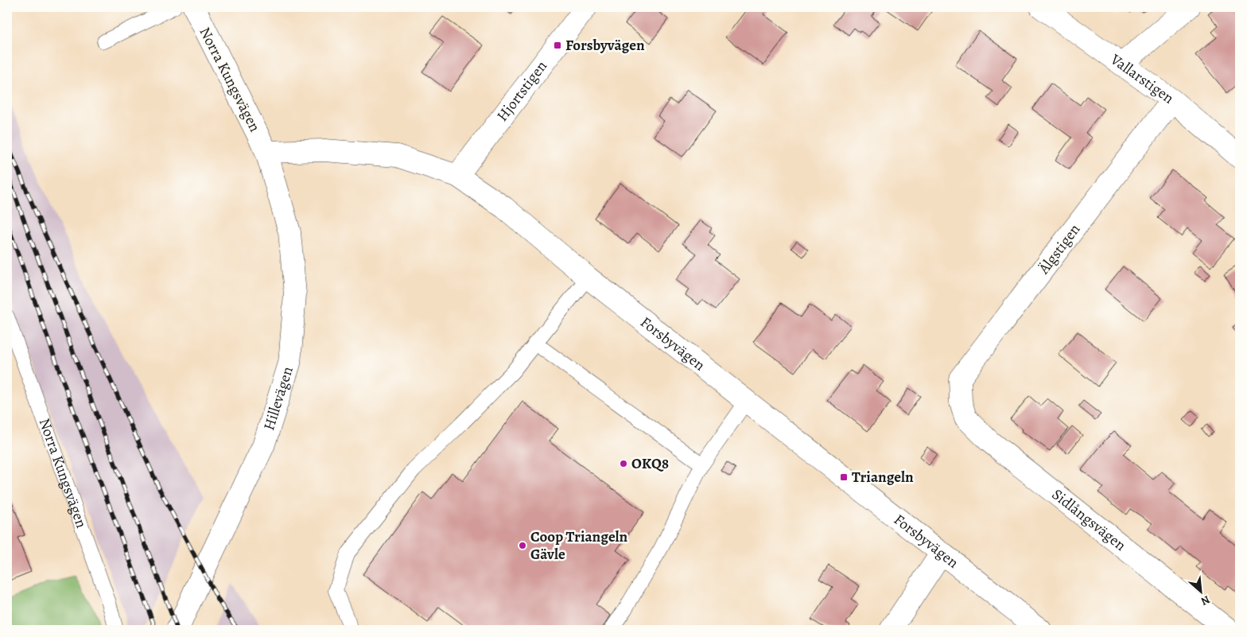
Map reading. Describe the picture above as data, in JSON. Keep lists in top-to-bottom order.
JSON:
{
  "streets": {
    "street": [
      "Norra Kungsvägen",
      "Vallarstigen",
      "Hjortstigen",
      "Älgstigen",
      "Forsbyvägen",
      "Hillevägen",
      "Sidlångsvägen"
    ]
  },
  "crossings": [
    ["Norra Kungsvägen", "Forsbyvägen"],
    ["Norra Kungsvägen", "Hillevägen"],
    ["Vallarstigen", "Älgstigen"],
    ["Hjortstigen", "Forsbyvägen"],
    ["Älgstigen", "Sidlångsvägen"],
    ["Forsbyvägen", "Hillevägen"]
  ],
  "places": {
    "transit": ["Forsbyvägen", "Triangeln"],
    "other": ["OKQ8", "Coop Triangeln Gävle"]
  },
  "north": "bottom right"
}
